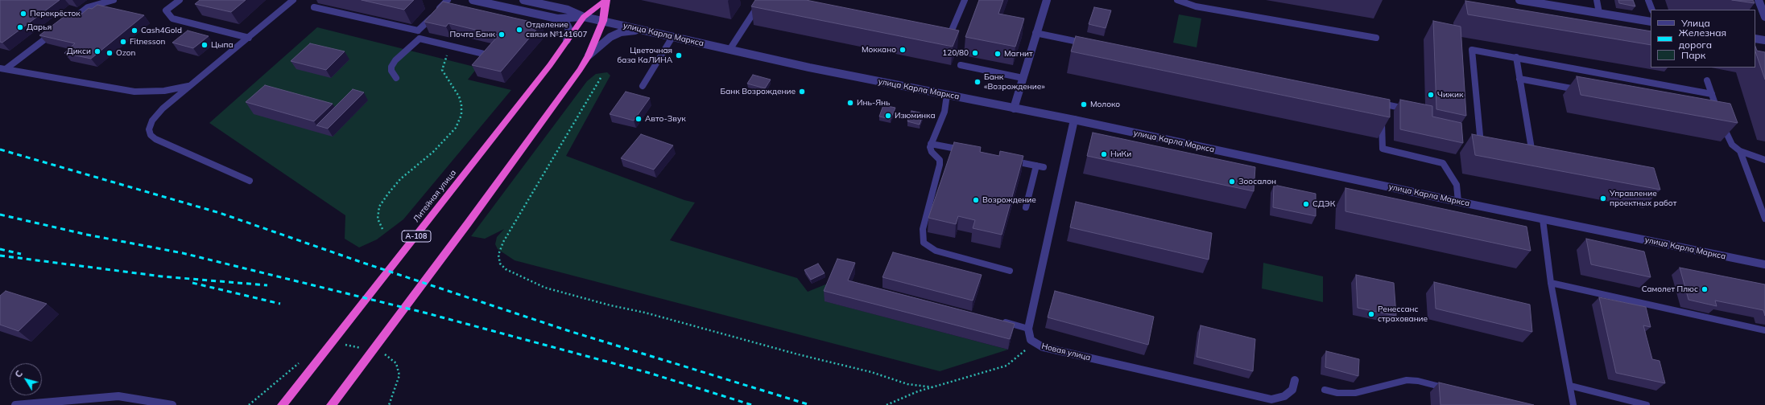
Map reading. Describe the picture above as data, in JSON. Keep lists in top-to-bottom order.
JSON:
{
  "streets": {
    "highway": ["Литейная улица", "А-108"],
    "street": ["улица Карла Маркса", "Новая улица"]
  },
  "crossings": [
    ["улица Карла Маркса", "Литейная улица"],
    ["улица Карла Маркса", "А-108"],
    ["Литейная улица", "А-108"]
  ],
  "places": [
    "Перекрёсток",
    "Дарья",
    "Отделение связи №141607",
    "Cash4Gold",
    "Почта Банк",
    "Fitnesson",
    "Цыпа",
    "Моккано",
    "Дикси",
    "Ozon",
    "120/80",
    "Магнит",
    "Цветочная база КаЛИНА",
    "Банк «Возрождение»",
    "Банк Возрождение",
    "Чижик",
    "Инь-Янь",
    "Молоко",
    "Изюминка",
    "Авто-Звук",
    "НиКи",
    "Зоосалон",
    "Управление проектных работ",
    "Возрождение",
    "СДЭК",
    "Самолет Плюс",
    "Ренессанс страхование"
  ],
  "legend": ["Улица", "Железная дорога", "Парк"],
  "north": "top left"
}
